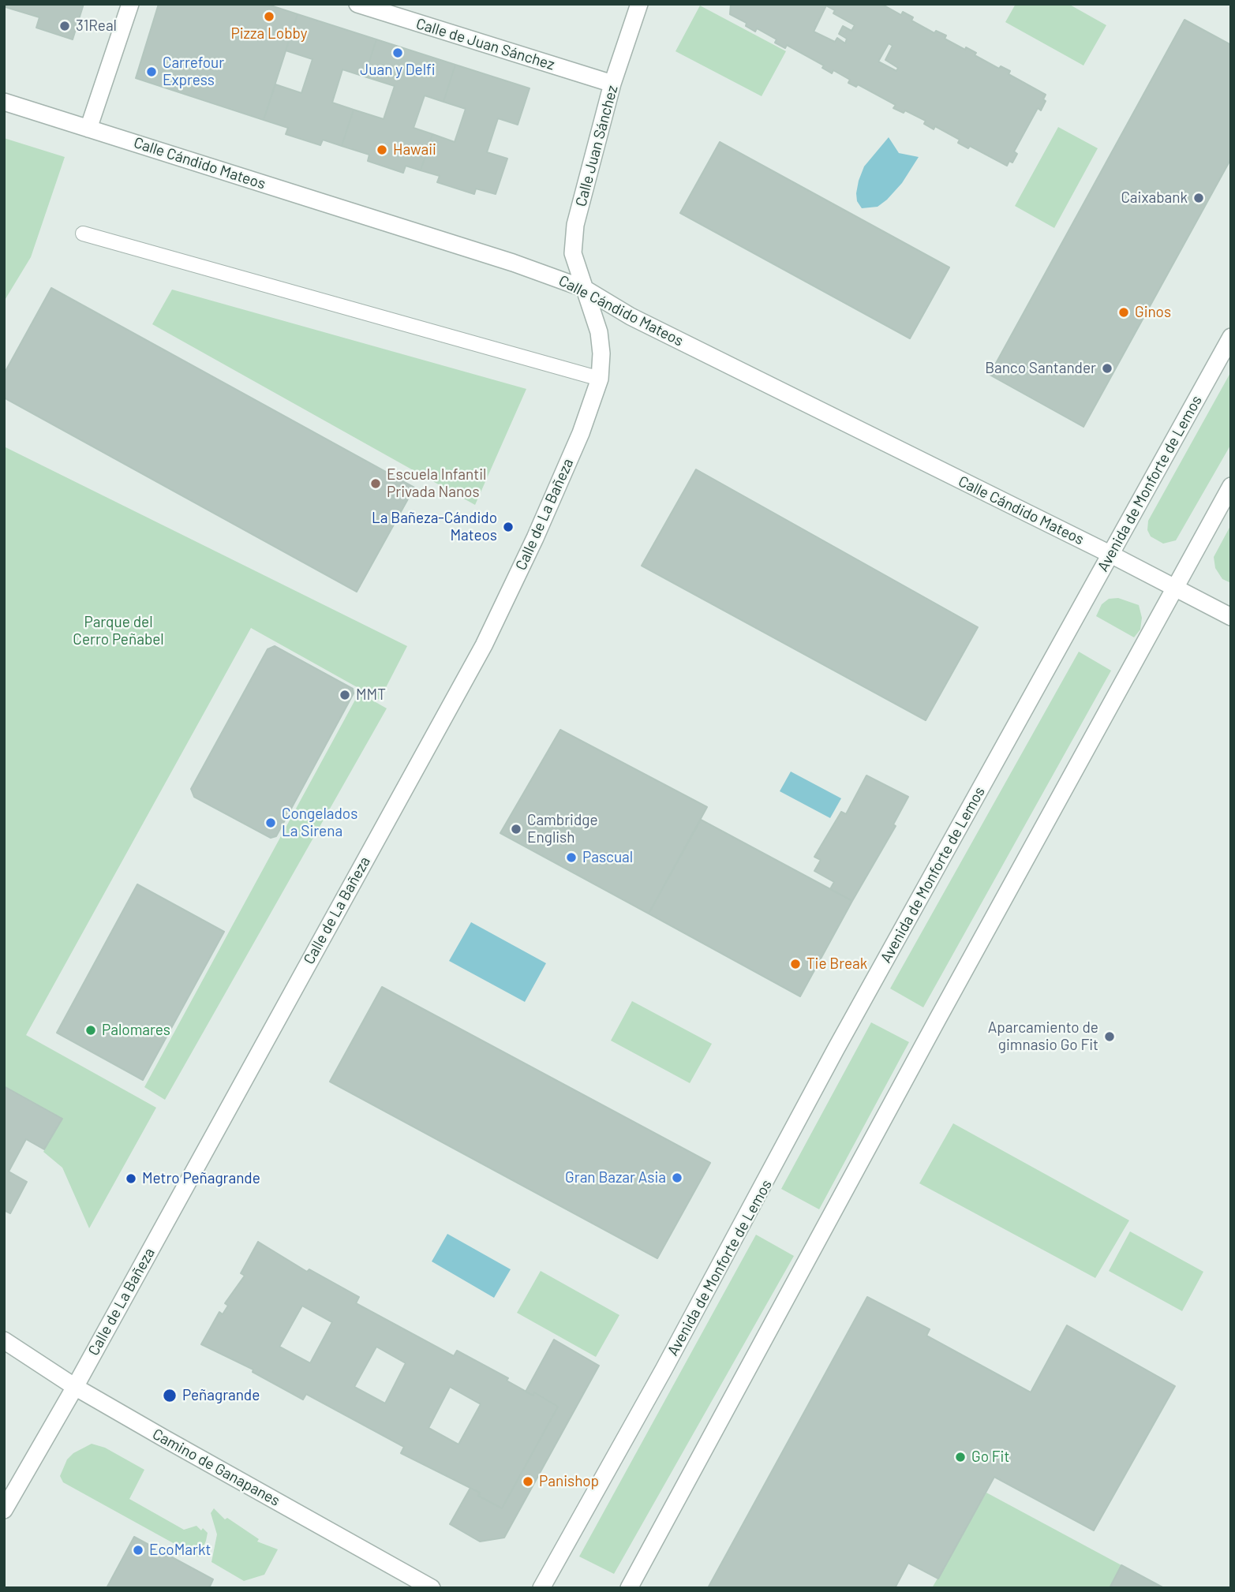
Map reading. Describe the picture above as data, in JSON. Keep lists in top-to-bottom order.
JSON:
{
  "streets": {
    "street": [
      "Calle de Juan Sánchez",
      "Calle Juan Sánchez",
      "Calle Cándido Mateos",
      "Avenida de Monforte de Lemos",
      "Calle de La Bañeza",
      "Camino de Ganapanes"
    ]
  },
  "crossings": [
    ["Calle de Juan Sánchez", "Calle Juan Sánchez"],
    ["Calle Juan Sánchez", "Calle Cándido Mateos"],
    ["Calle Juan Sánchez", "Calle de La Bañeza"],
    ["Calle Cándido Mateos", "Avenida de Monforte de Lemos"],
    ["Calle Cándido Mateos", "Calle de La Bañeza"],
    ["Calle de La Bañeza", "Camino de Ganapanes"]
  ],
  "parks": ["Parque del Cerro Peñabel"],
  "places": [
    "Pizza Lobby",
    "31Real",
    "Juan y Delfi",
    "Carrefour Express",
    "Hawaii",
    "Caixabank",
    "Ginos",
    "Banco Santander",
    "Escuela Infantil Privada Nanos",
    "La Bañeza-Cándido Mateos",
    "MMT",
    "Congelados La Sirena",
    "Cambridge English",
    "Pascual",
    "Tie Break",
    "Palomares",
    "Aparcamiento de gimnasio Go Fit",
    "Gran Bazar Asia",
    "Metro Peñagrande",
    "Peñagrande",
    "Go Fit",
    "Panishop",
    "EcoMarkt"
  ]
}
